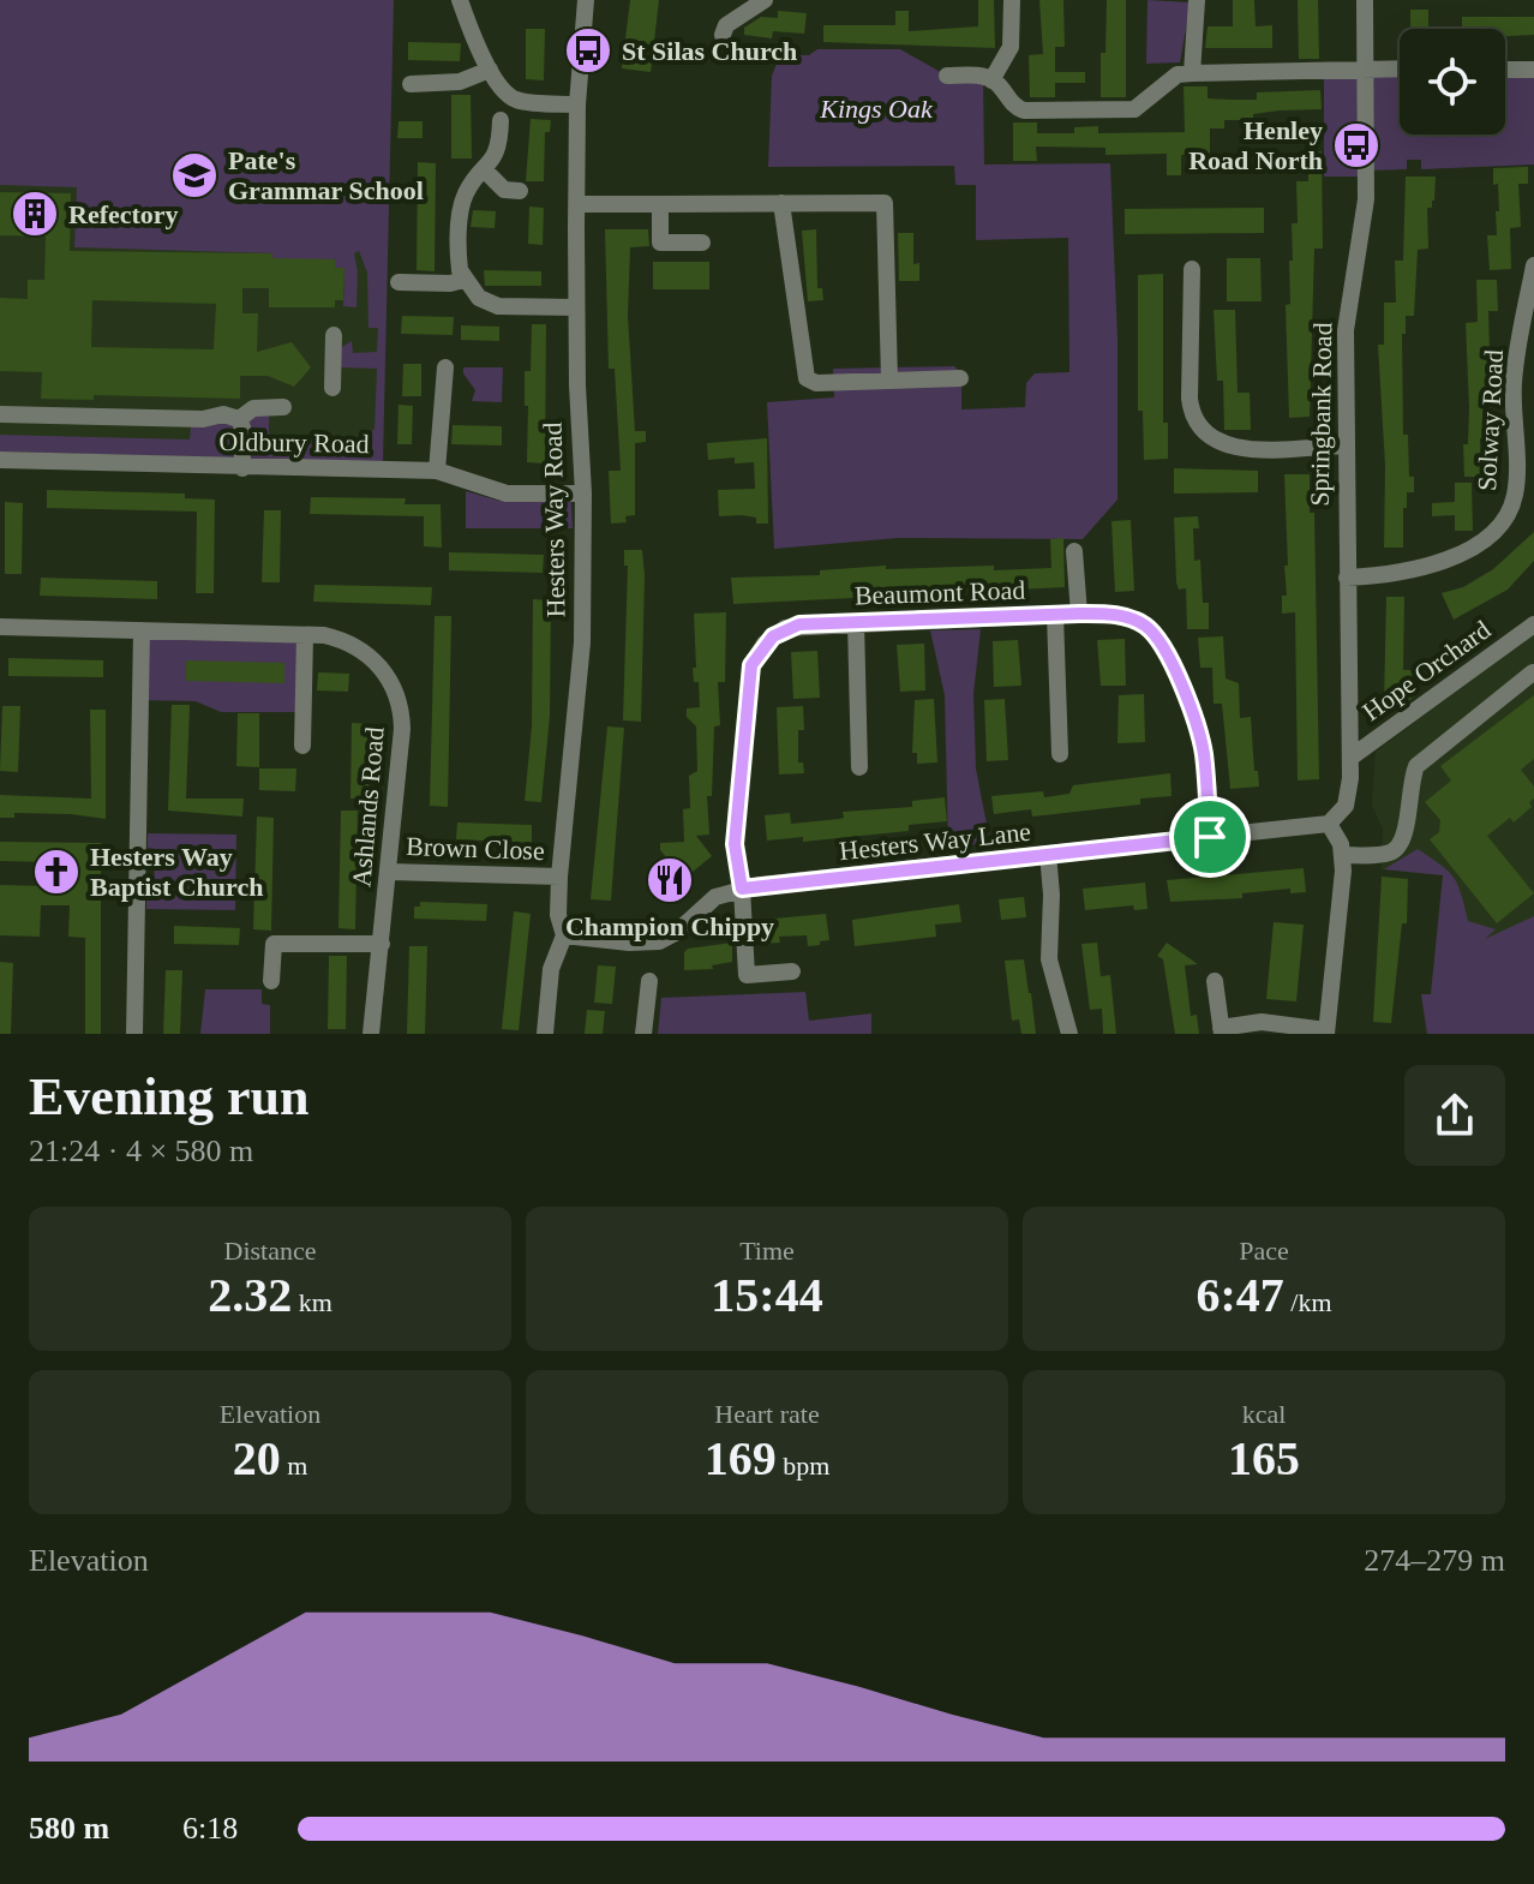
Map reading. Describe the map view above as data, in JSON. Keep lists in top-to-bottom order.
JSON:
{
  "streets": {
    "street": [
      "Springbank Road",
      "Solway Road",
      "Oldbury Road",
      "Hesters Way Road",
      "Beaumont Road",
      "Hope Orchard",
      "Ashlands Road",
      "Hesters Way Lane",
      "Brown Close"
    ]
  },
  "crossings": [
    ["Springbank Road", "Solway Road"],
    ["Springbank Road", "Hope Orchard"],
    ["Springbank Road", "Hesters Way Lane"],
    ["Oldbury Road", "Hesters Way Road"],
    ["Hesters Way Road", "Hesters Way Lane"],
    ["Hesters Way Road", "Brown Close"],
    ["Beaumont Road", "Hesters Way Lane"],
    ["Ashlands Road", "Brown Close"]
  ],
  "parks": ["Kings Oak"],
  "places": {
    "bus stop": ["St Silas Church", "Henley Road North"],
    "school or university": ["Pate's Grammar School"],
    "building": ["Refectory"],
    "church": ["Hesters Way Baptist Church"],
    "restaurant": ["Champion Chippy"]
  },
  "page": {
    "heading": ["Evening run", "21:24 · 4 × 580 m"],
    "stats": [
      ["Distance", "2.32 km"],
      ["Time", "15:44"],
      ["Pace", "6:47 /km"],
      ["Elevation", "20 m"],
      ["Heart rate", "169 bpm"],
      ["kcal", "165"]
    ],
    "chart": ["Elevation", "274–279 m"],
    "list": [
      {
        "name": "580 m",
        "note": "6:18"
      }
    ]
  }
}
